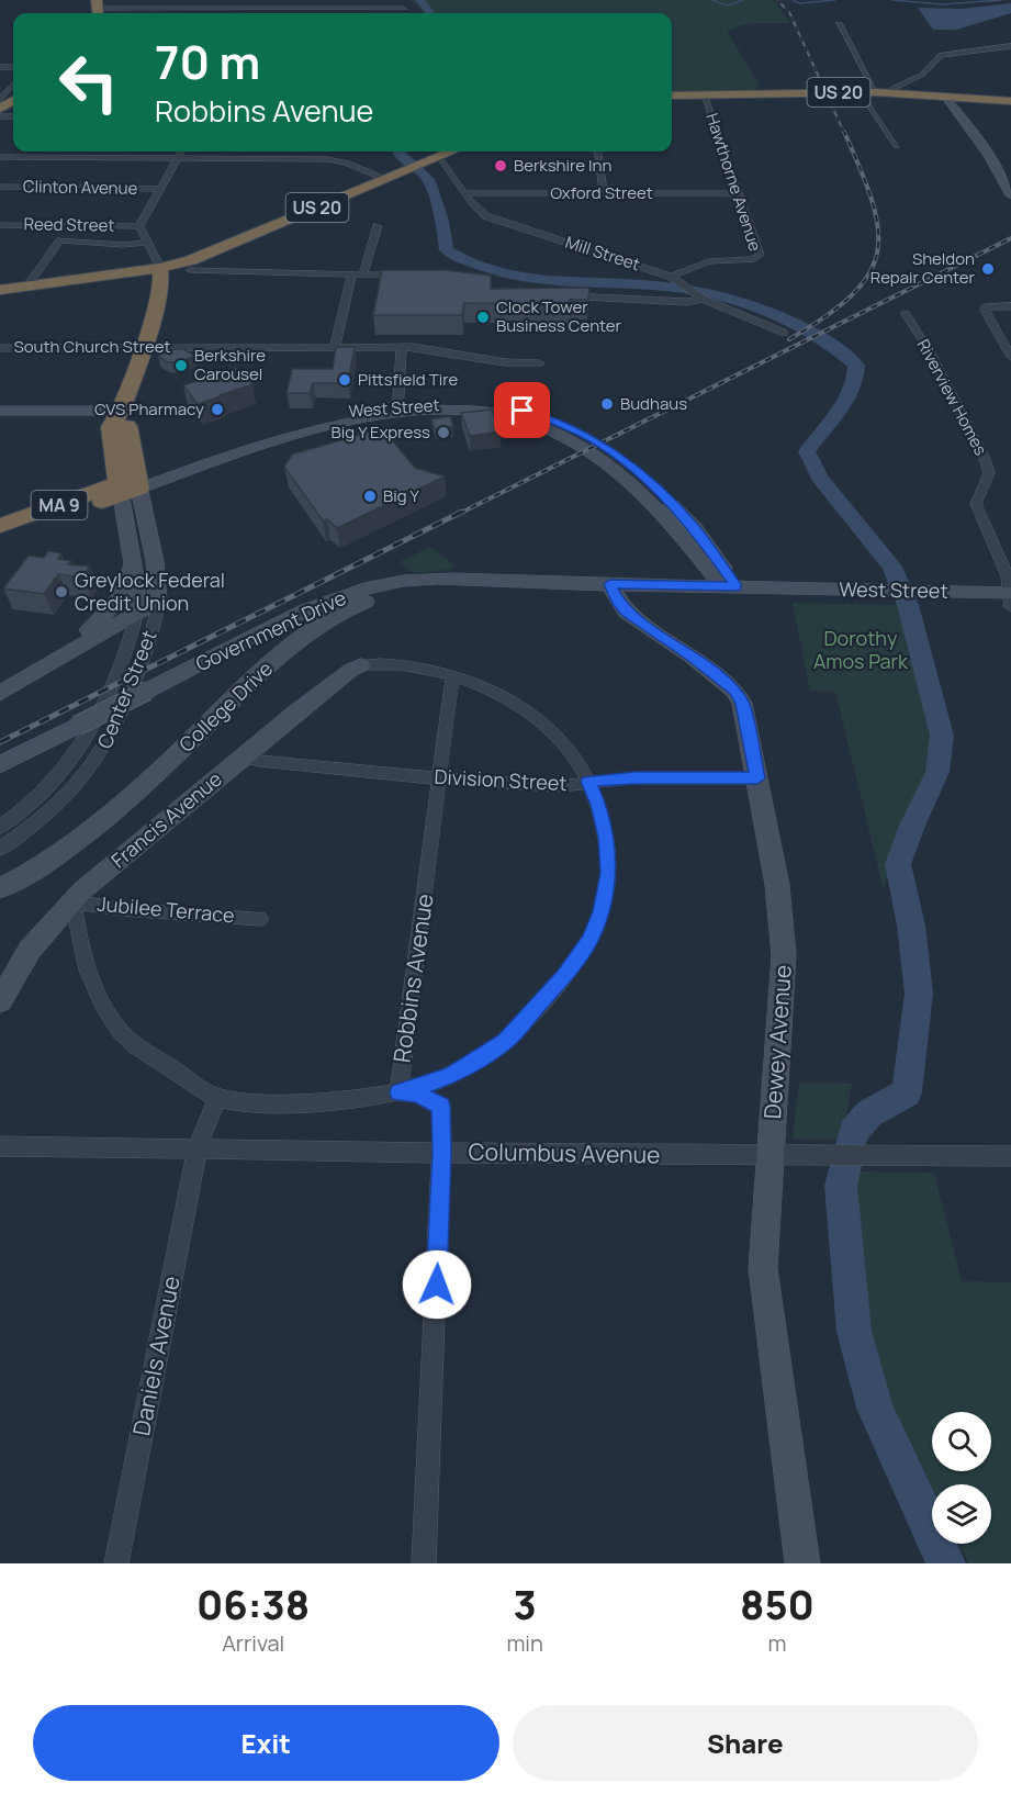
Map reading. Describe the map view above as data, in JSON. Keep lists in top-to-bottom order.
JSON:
{
  "streets": {
    "highway": [
      "US 20",
      "West Street",
      "MA 9",
      "Center Street"
    ],
    "street": [
      "Hawthorne Avenue",
      "Clinton Avenue",
      "Oxford Street",
      "Reed Street",
      "Mill Street",
      "South Church Street",
      "Riverview Homes",
      "Government Drive",
      "College Drive",
      "Division Street",
      "Francis Avenue",
      "Jubilee Terrace",
      "Robbins Avenue",
      "Dewey Avenue",
      "Columbus Avenue",
      "Daniels Avenue"
    ]
  },
  "crossings": [
    ["US 20", "Hawthorne Avenue"],
    ["US 20", "Mill Street"],
    ["Hawthorne Avenue", "Oxford Street"],
    ["Hawthorne Avenue", "Mill Street"],
    ["Oxford Street", "Mill Street"],
    ["Riverview Homes", "West Street"],
    ["West Street", "Government Drive"],
    ["West Street", "Center Street"],
    ["Government Drive", "College Drive"],
    ["Government Drive", "Dewey Avenue"],
    ["Division Street", "Francis Avenue"],
    ["Division Street", "Robbins Avenue"],
    ["Division Street", "Dewey Avenue"],
    ["Francis Avenue", "Jubilee Terrace"],
    ["Robbins Avenue", "Columbus Avenue"],
    ["Dewey Avenue", "Columbus Avenue"],
    ["Columbus Avenue", "Daniels Avenue"]
  ],
  "parks": ["Dorothy Amos Park"],
  "places": [
    "Berkshire Inn",
    "Sheldon Repair Center",
    "Clock Tower Business Center",
    "Berkshire Carousel",
    "Pittsfield Tire",
    "Budhaus",
    "CVS Pharmacy",
    "Big Y Express",
    "Big Y",
    "Greylock Federal Credit Union"
  ],
  "page": {
    "turn": ["70 m", "Robbins Avenue"],
    "eta": [
      "06:38",
      "Arrival",
      "3",
      "min",
      "850",
      "m"
    ],
    "buttons": ["Exit", "Share"]
  }
}
